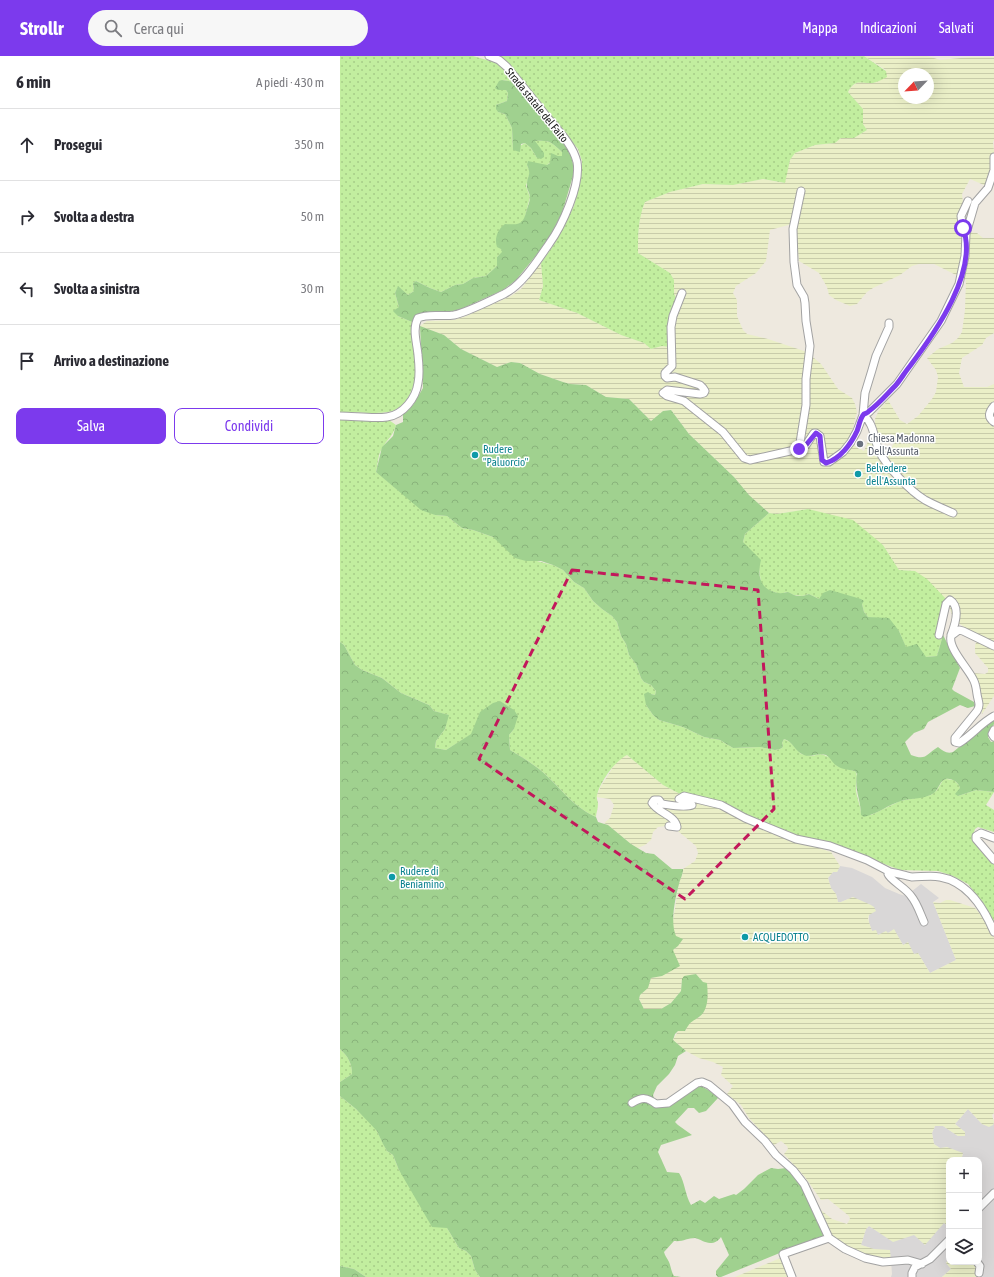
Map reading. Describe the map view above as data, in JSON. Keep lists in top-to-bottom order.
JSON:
{
  "streets": {
    "street": ["Strada statale del Faito"]
  },
  "places": [
    "Chiesa Madonna Dell'Assunta",
    "Rudere \"Paluorcio\"",
    "Belvedere dell'Assunta",
    "Rudere di Beniamino",
    "ACQUEDOTTO"
  ],
  "north": "bottom left",
  "page": {
    "header": "Strollr",
    "search": "Cerca qui",
    "nav": ["Mappa", "Indicazioni", "Salvati"],
    "heading": ["6 min", "A piedi · 430 m"],
    "list": [
      ["Prosegui", "350 m"],
      ["Svolta a destra", "50 m"],
      ["Svolta a sinistra", "30 m"],
      "Arrivo a destinazione"
    ],
    "buttons": ["Salva", "Condividi"],
    "map_buttons": ["+", "−"]
  }
}
